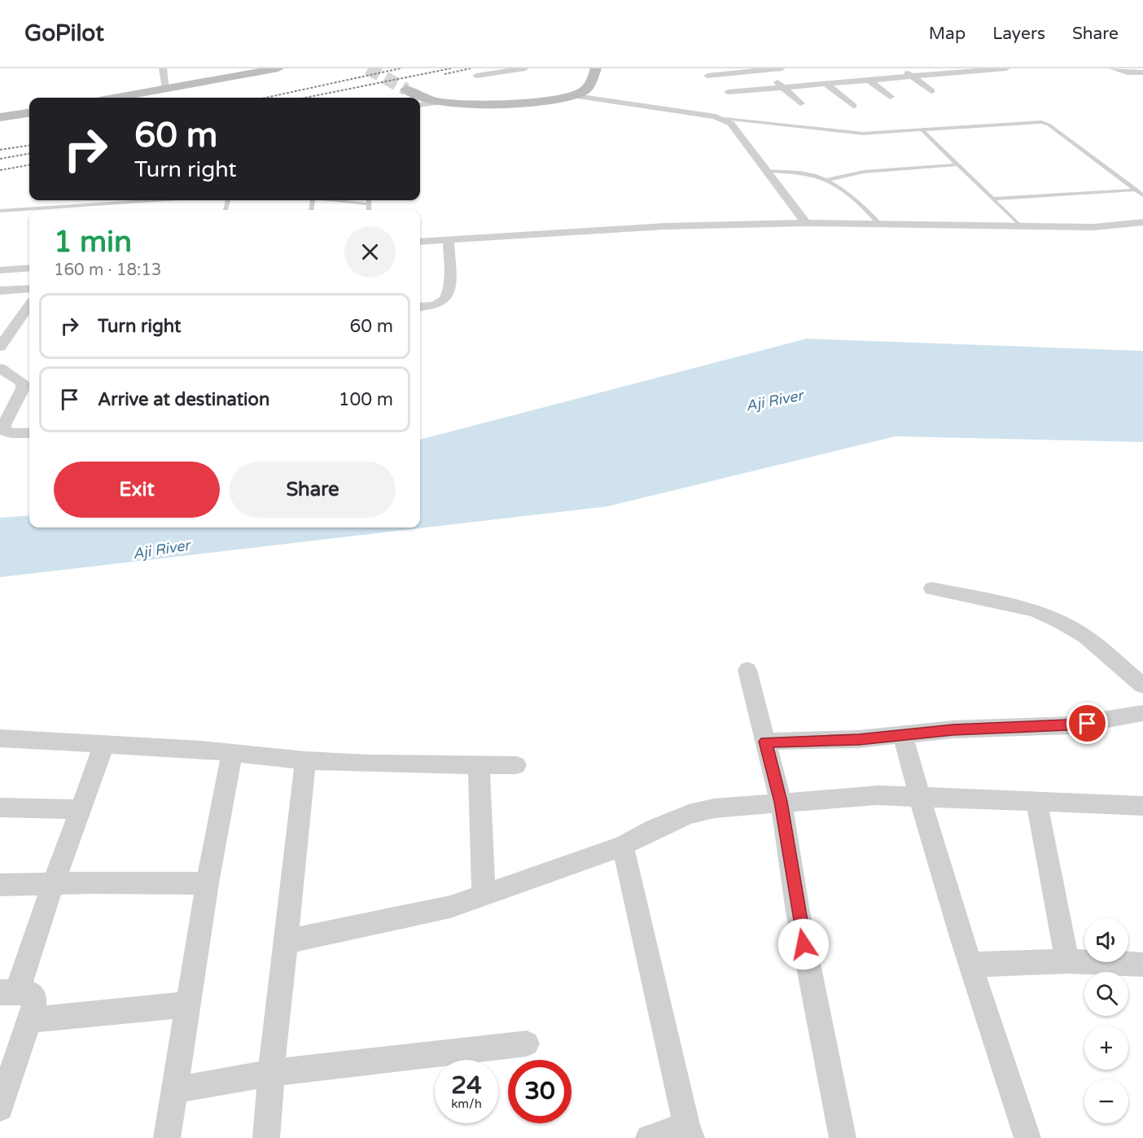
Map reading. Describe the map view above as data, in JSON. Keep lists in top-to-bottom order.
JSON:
{
  "water": ["Aji River"],
  "page": {
    "header": "GoPilot",
    "nav": ["Map", "Layers", "Share"],
    "turn": ["60 m", "Turn right"],
    "heading": ["1 min", "160 m · 18:13"],
    "list": [
      {
        "name": "Turn right",
        "value": "60 m"
      },
      {
        "name": "Arrive at destination",
        "value": "100 m"
      }
    ],
    "buttons": ["Exit", "Share"],
    "map_buttons": ["+", "−"],
    "speed": "24 km/h",
    "limit": "30"
  }
}
